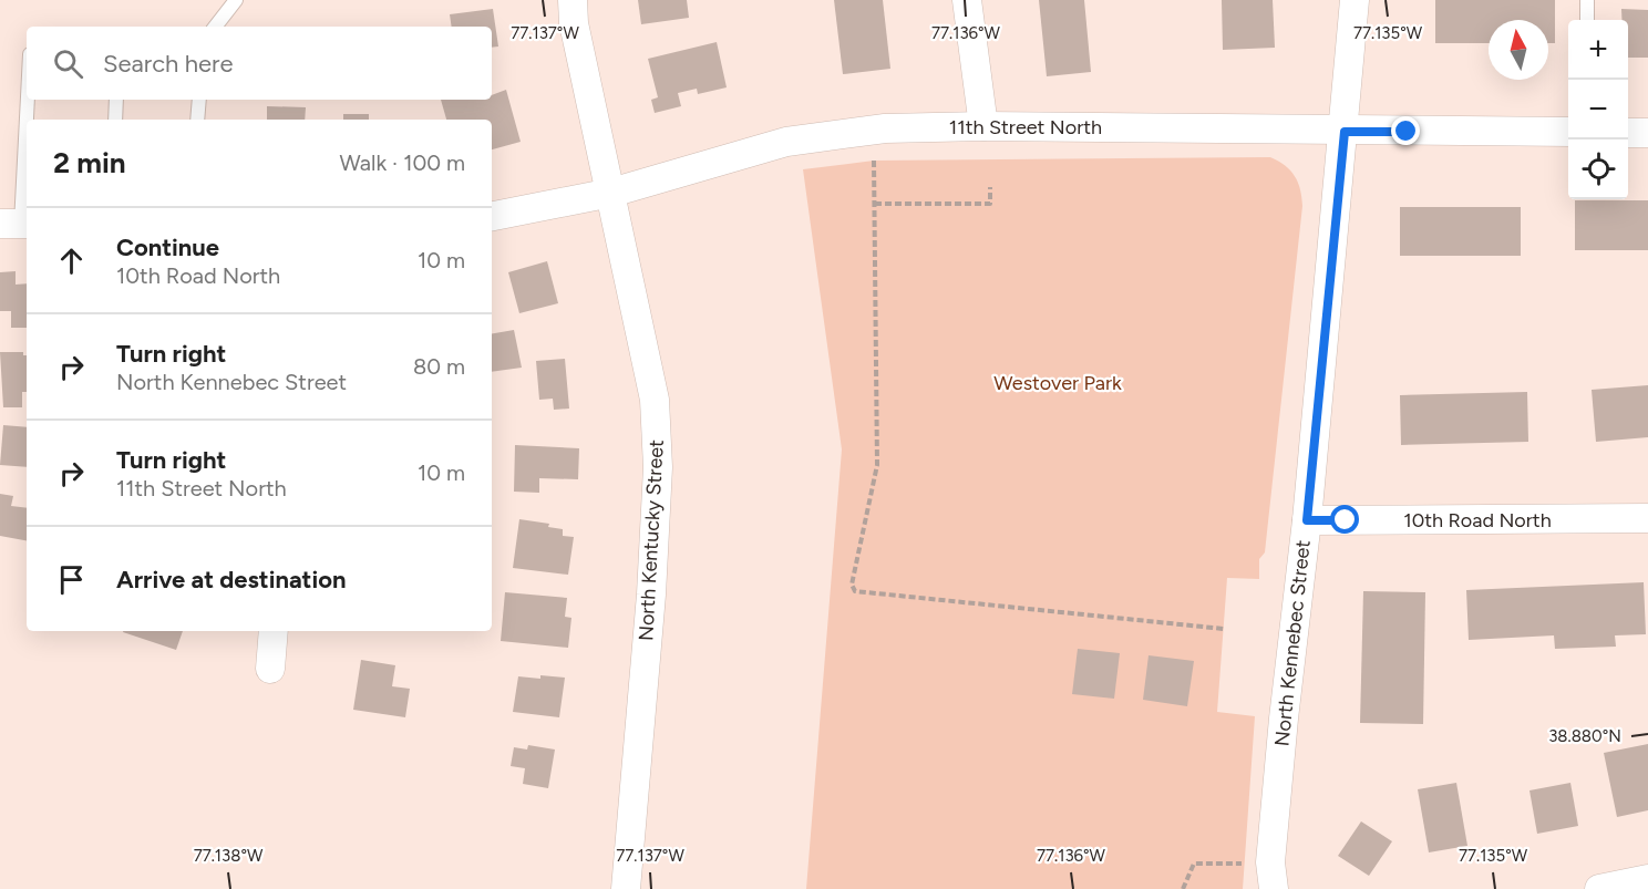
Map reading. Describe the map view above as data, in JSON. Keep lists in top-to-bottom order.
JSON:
{
  "streets": {
    "street": [
      "11th Street North",
      "10th Road North",
      "North Kentucky Street",
      "North Kennebec Street"
    ]
  },
  "crossings": [
    ["11th Street North", "North Kentucky Street"],
    ["11th Street North", "North Kennebec Street"],
    ["10th Road North", "North Kennebec Street"]
  ],
  "parks": ["Westover Park"],
  "north": "top",
  "page": {
    "map_buttons": ["+", "−"],
    "search": "Search here",
    "heading": ["2 min", "Walk · 100 m"],
    "list": [
      ["Continue", "10th Road North", "10 m"],
      ["Turn right", "North Kennebec Street", "80 m"],
      ["Turn right", "11th Street North", "10 m"],
      "Arrive at destination"
    ]
  },
  "coordinates": [
    "77.137°W",
    "77.136°W",
    "77.135°W",
    "38.880°N",
    "77.138°W"
  ]
}
